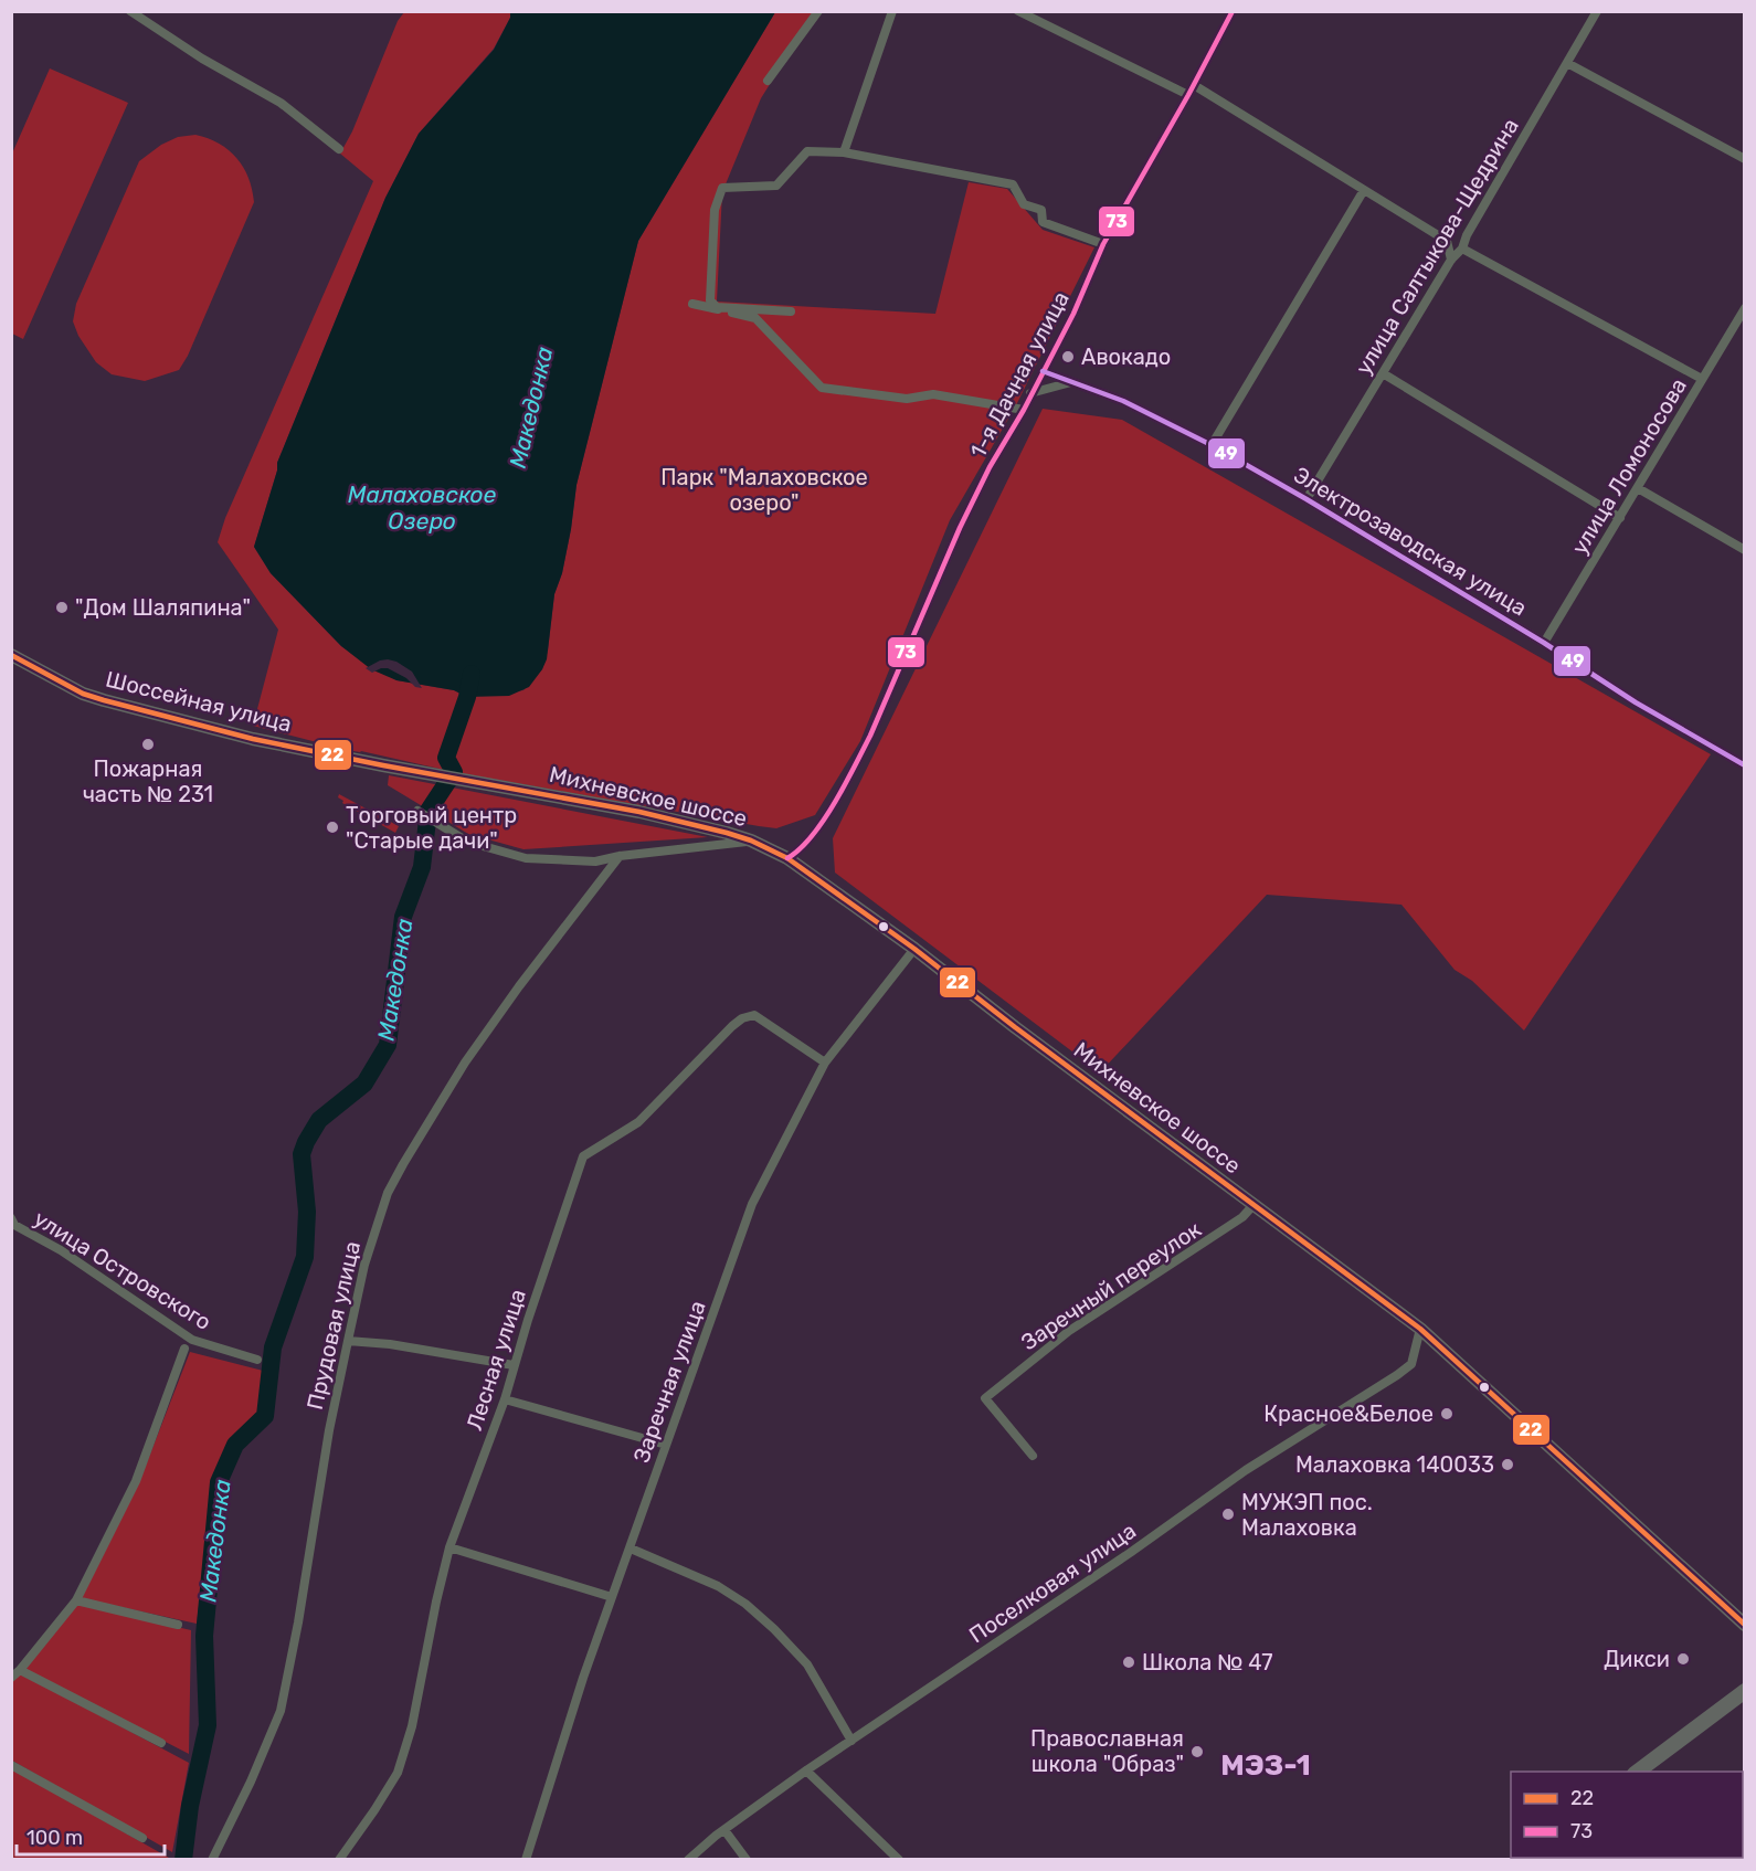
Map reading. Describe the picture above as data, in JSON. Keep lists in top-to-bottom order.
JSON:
{
  "streets": {
    "main road": ["Шоссейная улица", "Михневское шоссе"],
    "street": [
      "улица Салтыкова-Щедрина",
      "1-я Дачная улица",
      "улица Ломоносова",
      "Электрозаводская улица",
      "улица Островского",
      "Заречный переулок",
      "Прудовая улица",
      "Лесная улица",
      "Заречная улица",
      "Поселковая улица"
    ]
  },
  "crossings": [
    ["улица Салтыкова-Щедрина", "Электрозаводская улица"],
    ["1-я Дачная улица", "Электрозаводская улица"],
    ["1-я Дачная улица", "Михневское шоссе"],
    ["улица Ломоносова", "Электрозаводская улица"],
    ["Шоссейная улица", "Михневское шоссе"],
    ["Михневское шоссе", "Заречный переулок"],
    ["Михневское шоссе", "Заречная улица"],
    ["Михневское шоссе", "Поселковая улица"],
    ["Лесная улица", "Заречная улица"]
  ],
  "districts": ["МЭЗ-1"],
  "water": ["Македонка", "Малаховское Озеро"],
  "parks": ["Парк \"Малаховское озеро\""],
  "places": [
    "Авокадо",
    "\"Дом Шаляпина\"",
    "Пожарная часть № 231",
    "Торговый центр \"Старые дачи\"",
    "Красное&Белое",
    "Малаховка 140033",
    "МУЖЭП пос. Малаховка",
    "Дикси",
    "Школа № 47",
    "Православная школа \"Образ\""
  ],
  "lines": ["transit line 73", "transit line 49", "transit line 22"],
  "legend": ["22", "73"],
  "scale_bar": "100 m"
}
